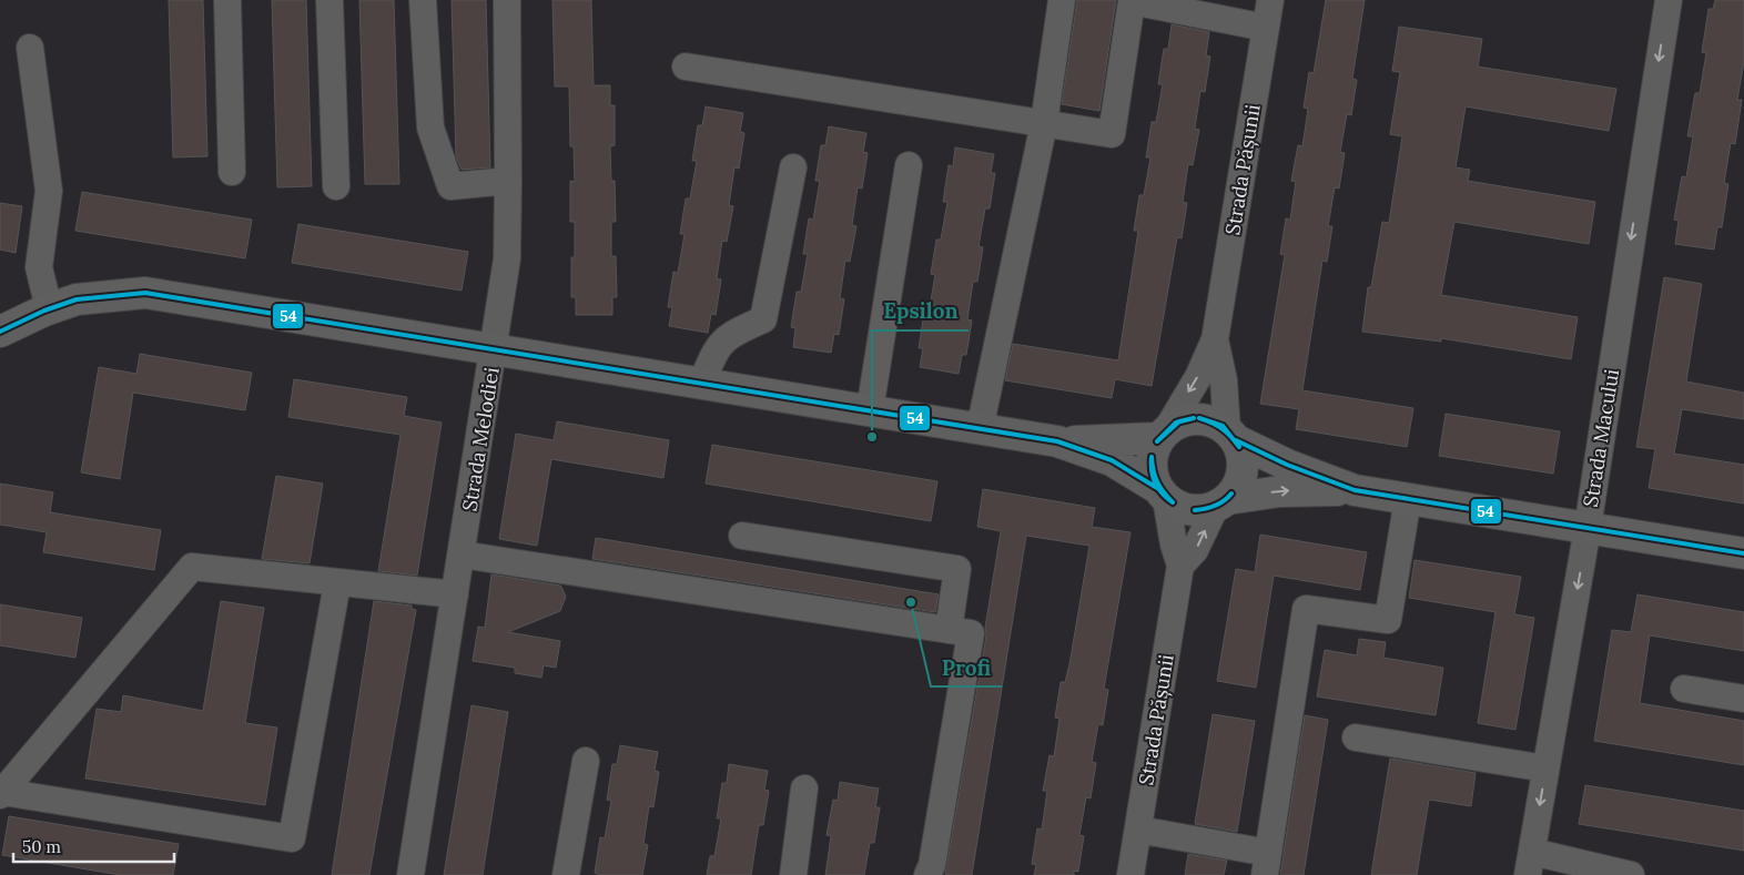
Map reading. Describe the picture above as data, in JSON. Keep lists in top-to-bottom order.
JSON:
{
  "streets": {
    "street": ["Strada Pășunii", "Strada Macului", "Strada Melodiei"]
  },
  "one_way": ["Strada Macului"],
  "places": ["Epsilon", "Profi"],
  "lines": ["transit line 54"],
  "scale_bar": "50 m"
}
